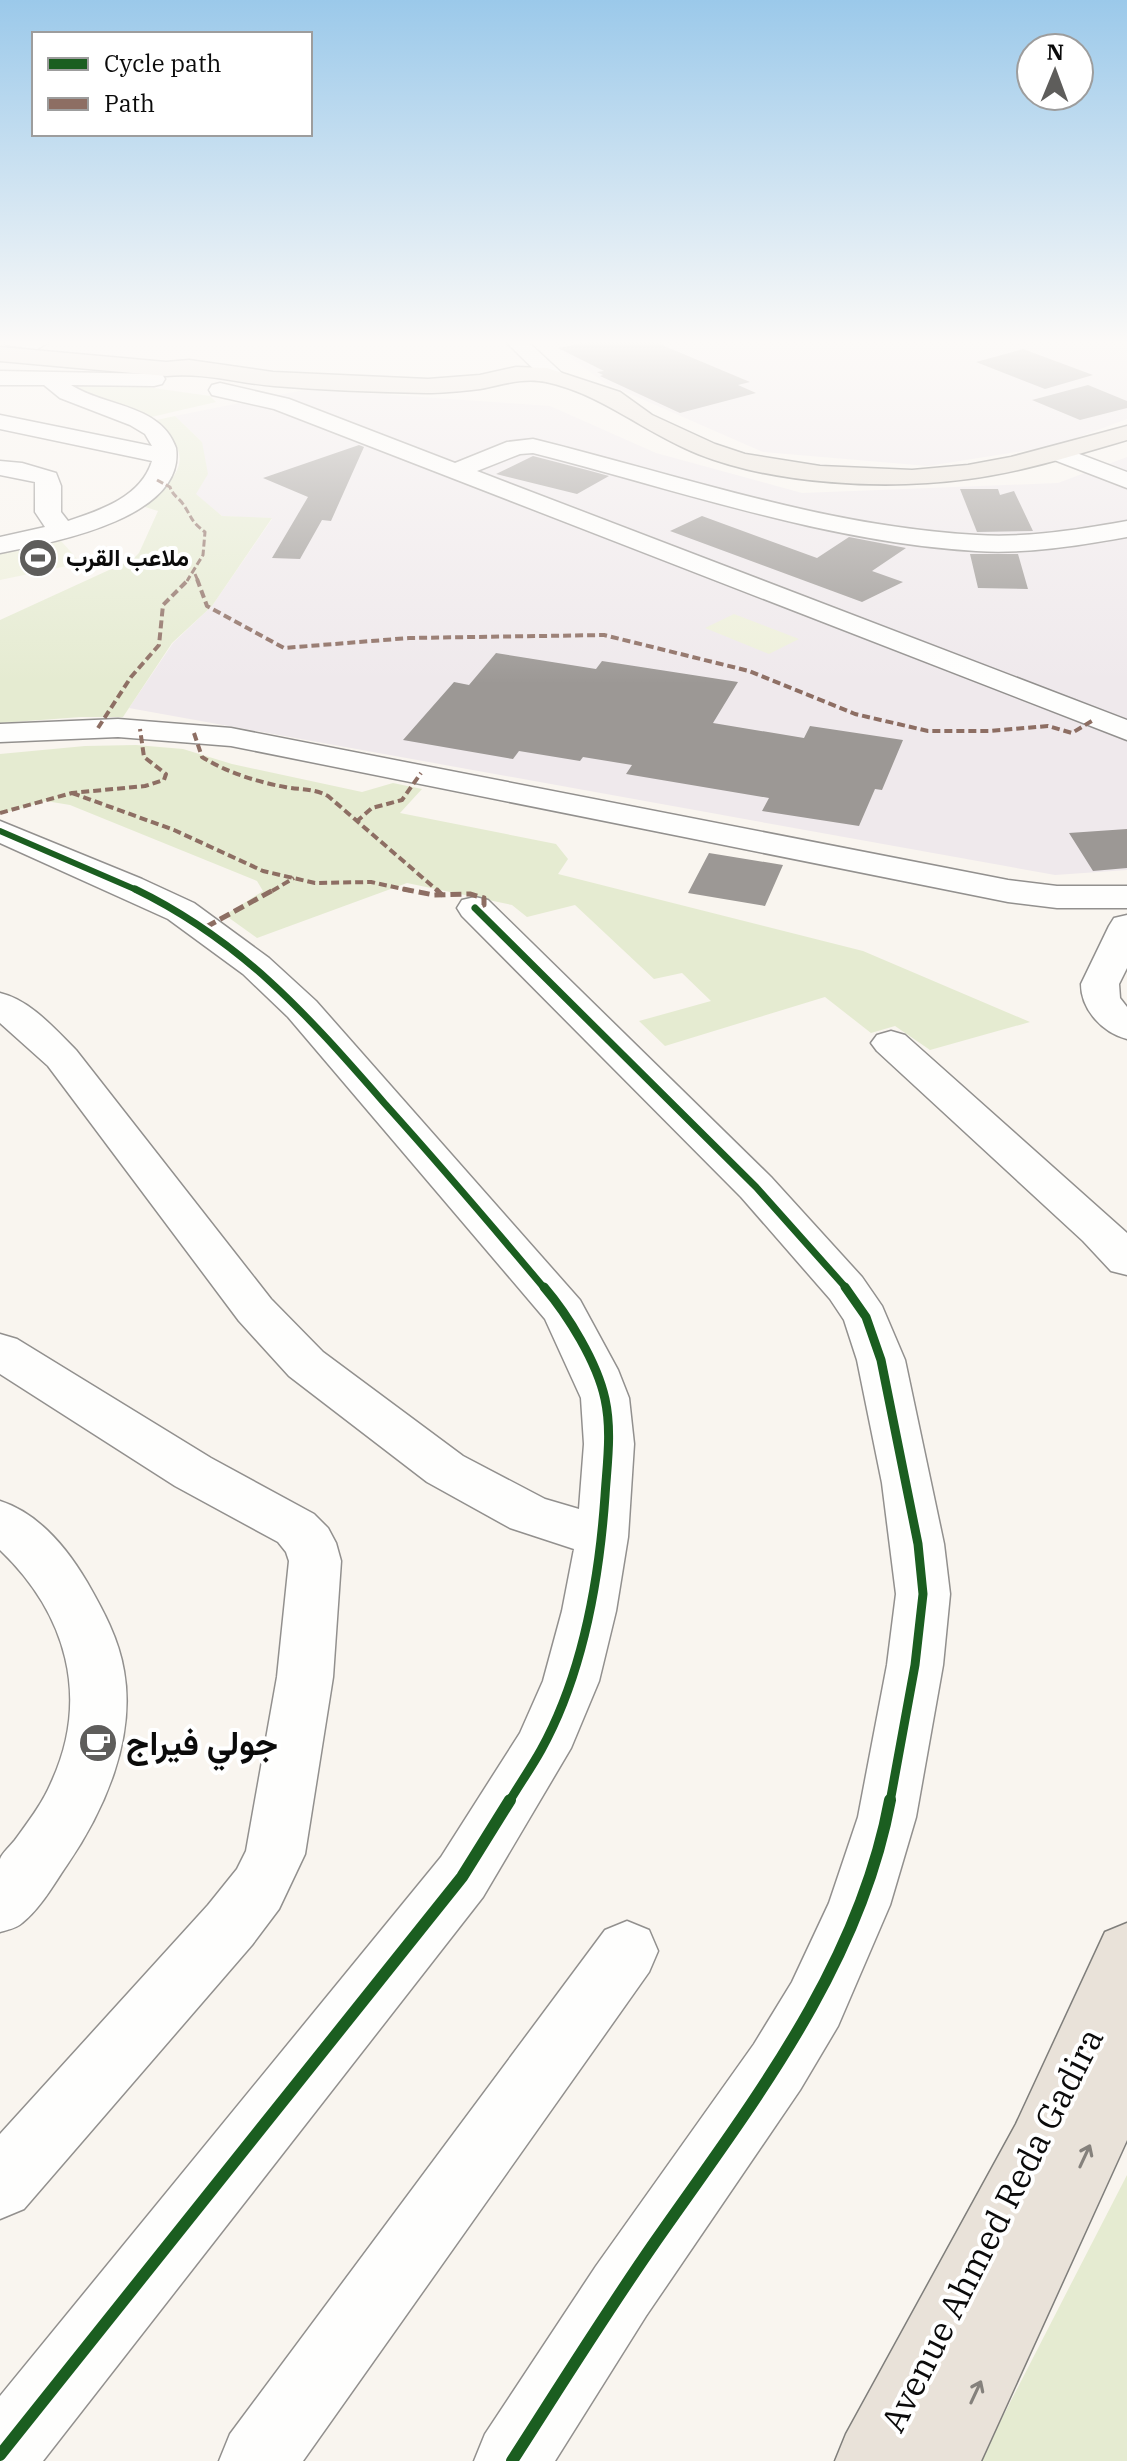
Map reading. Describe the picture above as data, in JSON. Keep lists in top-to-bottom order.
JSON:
{
  "streets": {
    "main road": ["Avenue Ahmed Reda Gadira"]
  },
  "places": {
    "sports": ["ملاعب القرب"],
    "cafe": ["جولي فيراج"]
  },
  "legend": ["Cycle path", "Path"],
  "north": "top"
}
